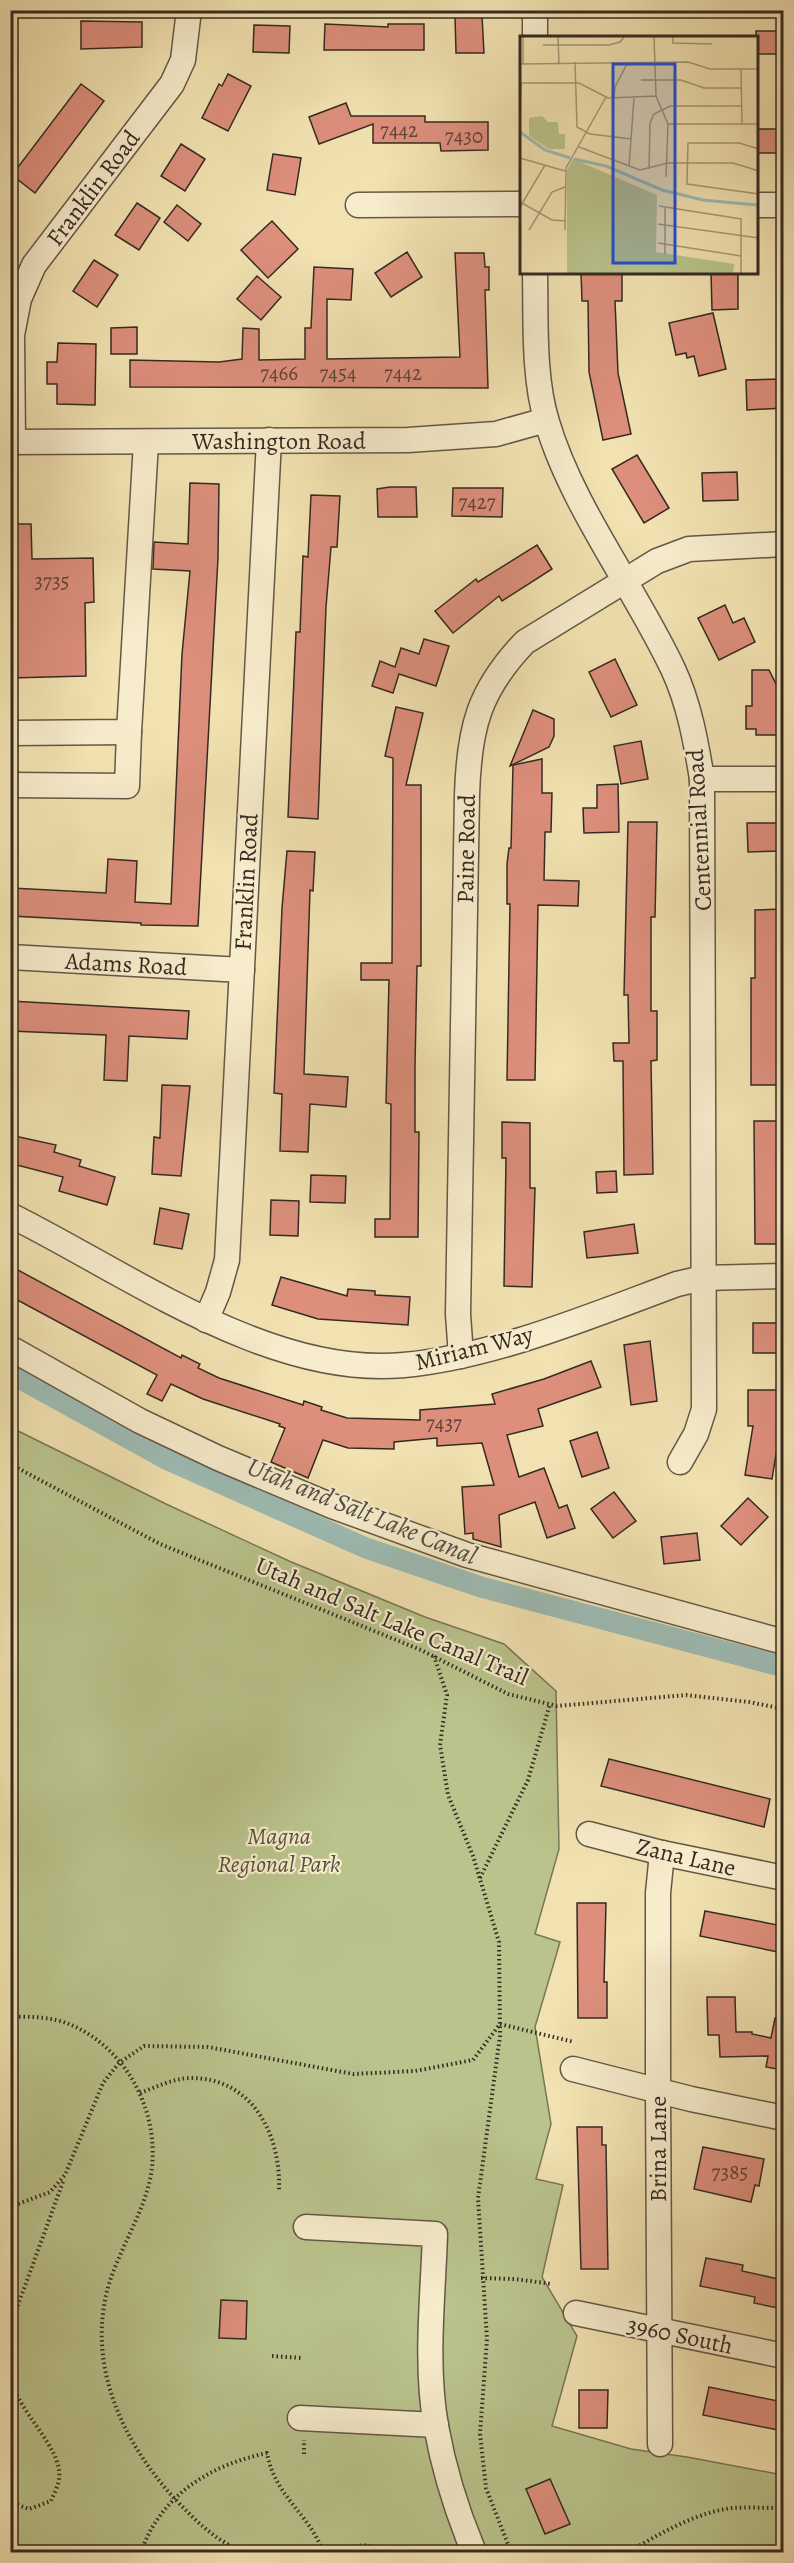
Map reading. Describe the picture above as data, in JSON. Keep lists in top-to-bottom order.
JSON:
{
  "streets": {
    "street": [
      "Franklin Road",
      "Washington Road",
      "Centennial Road",
      "Paine Road",
      "Adams Road",
      "Miriam Way",
      "Zana Lane",
      "Brina Lane",
      "3960 South"
    ],
    "path": ["Utah and Salt Lake Canal Trail"]
  },
  "crossings": [
    ["Franklin Road", "Washington Road"],
    ["Franklin Road", "Adams Road"],
    ["Franklin Road", "Miriam Way"],
    ["Washington Road", "Centennial Road"],
    ["Centennial Road", "Paine Road"],
    ["Centennial Road", "Miriam Way"],
    ["Paine Road", "Miriam Way"],
    ["Zana Lane", "Brina Lane"],
    ["Brina Lane", "3960 South"]
  ],
  "water": ["Utah and Salt Lake Canal"],
  "parks": ["Magna Regional Park"],
  "house_numbers": [
    "7442",
    "7430",
    "7466",
    "7454",
    "7442",
    "7427",
    "3735",
    "7437",
    "7385"
  ]
}
